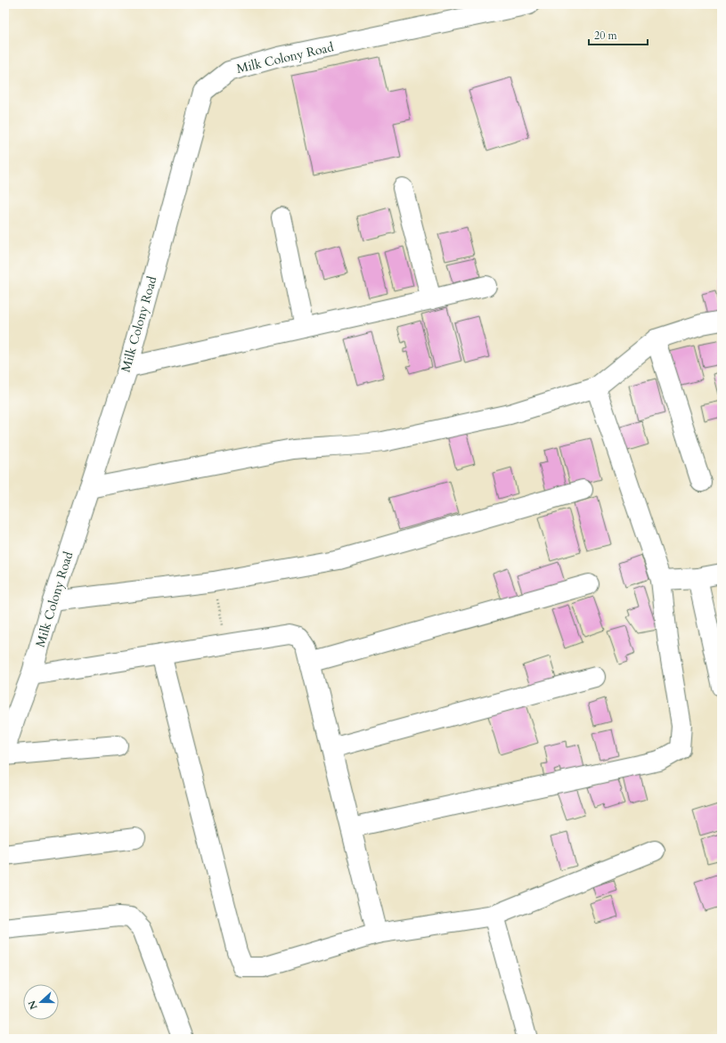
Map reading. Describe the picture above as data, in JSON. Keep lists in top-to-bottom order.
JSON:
{
  "streets": {
    "street": ["Milk Colony Road"]
  },
  "scale_bar": "20 m",
  "north": "left"
}
